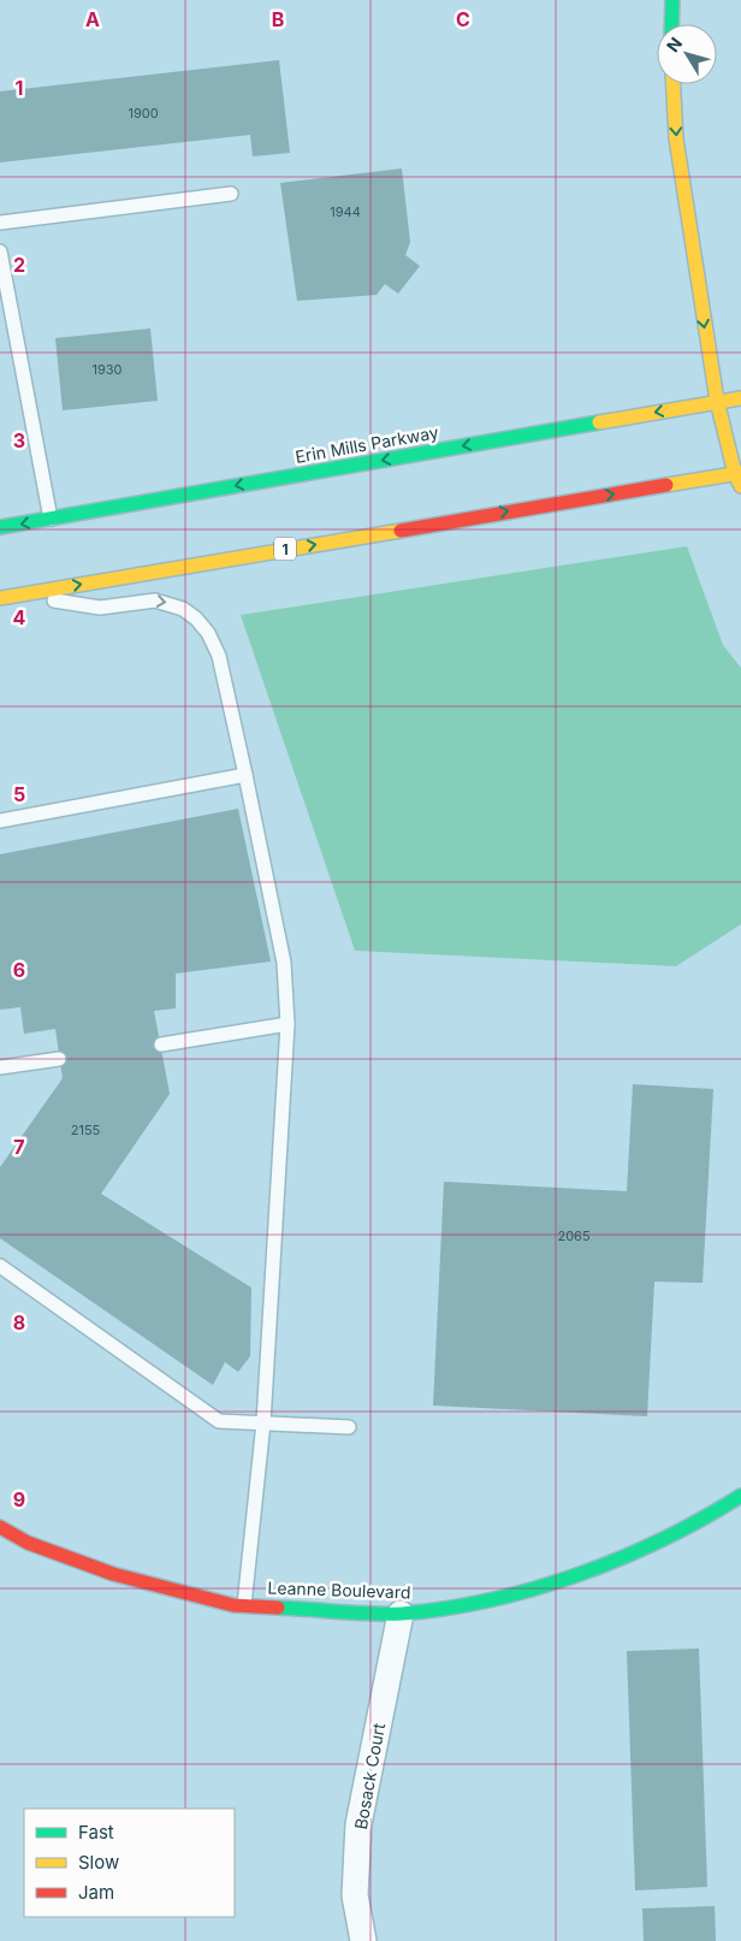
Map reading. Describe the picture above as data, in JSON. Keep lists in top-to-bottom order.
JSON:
{
  "streets": {
    "main road": ["Erin Mills Parkway", "1", "Leanne Boulevard"],
    "street": ["Bosack Court"]
  },
  "crossings": [
    ["Leanne Boulevard", "Bosack Court"]
  ],
  "house_numbers": [
    "1900",
    "1944",
    "1930",
    "2155",
    "2065"
  ],
  "legend": ["Fast", "Slow", "Jam"],
  "north": "top left",
  "grid": {
    "columns": ["A", "B", "C"],
    "rows": [
      "1",
      "2",
      "3",
      "4",
      "5",
      "6",
      "7",
      "8",
      "9"
    ]
  }
}
